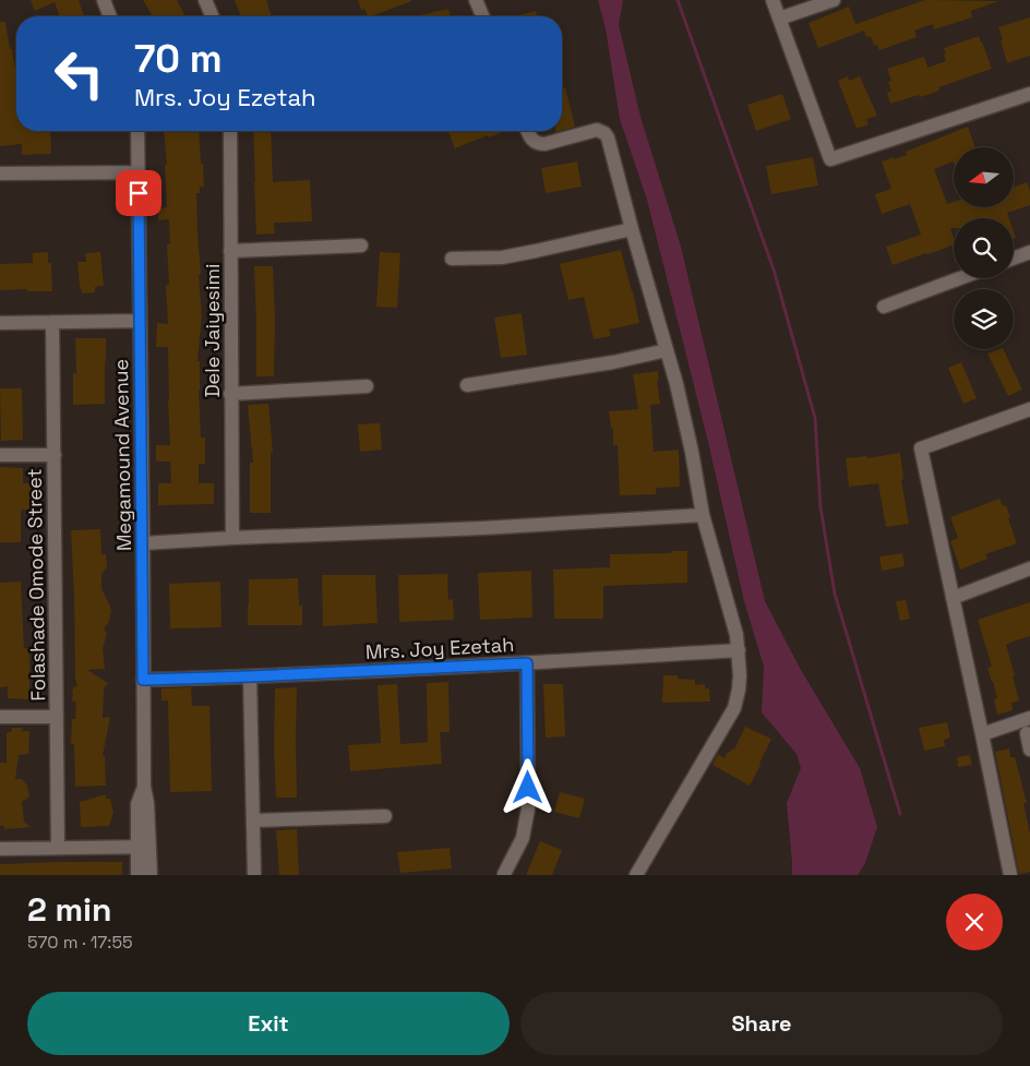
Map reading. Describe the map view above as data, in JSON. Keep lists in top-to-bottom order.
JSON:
{
  "streets": {
    "street": [
      "Dele Jaiyesimi",
      "Megamound Avenue",
      "Folashade Omode Street",
      "Mrs. Joy Ezetah"
    ]
  },
  "crossings": [
    ["Megamound Avenue", "Mrs. Joy Ezetah"]
  ],
  "north": "left",
  "page": {
    "turn": ["70 m", "Mrs. Joy Ezetah"],
    "heading": ["2 min", "570 m · 17:55"],
    "buttons": ["Exit", "Share"]
  }
}
